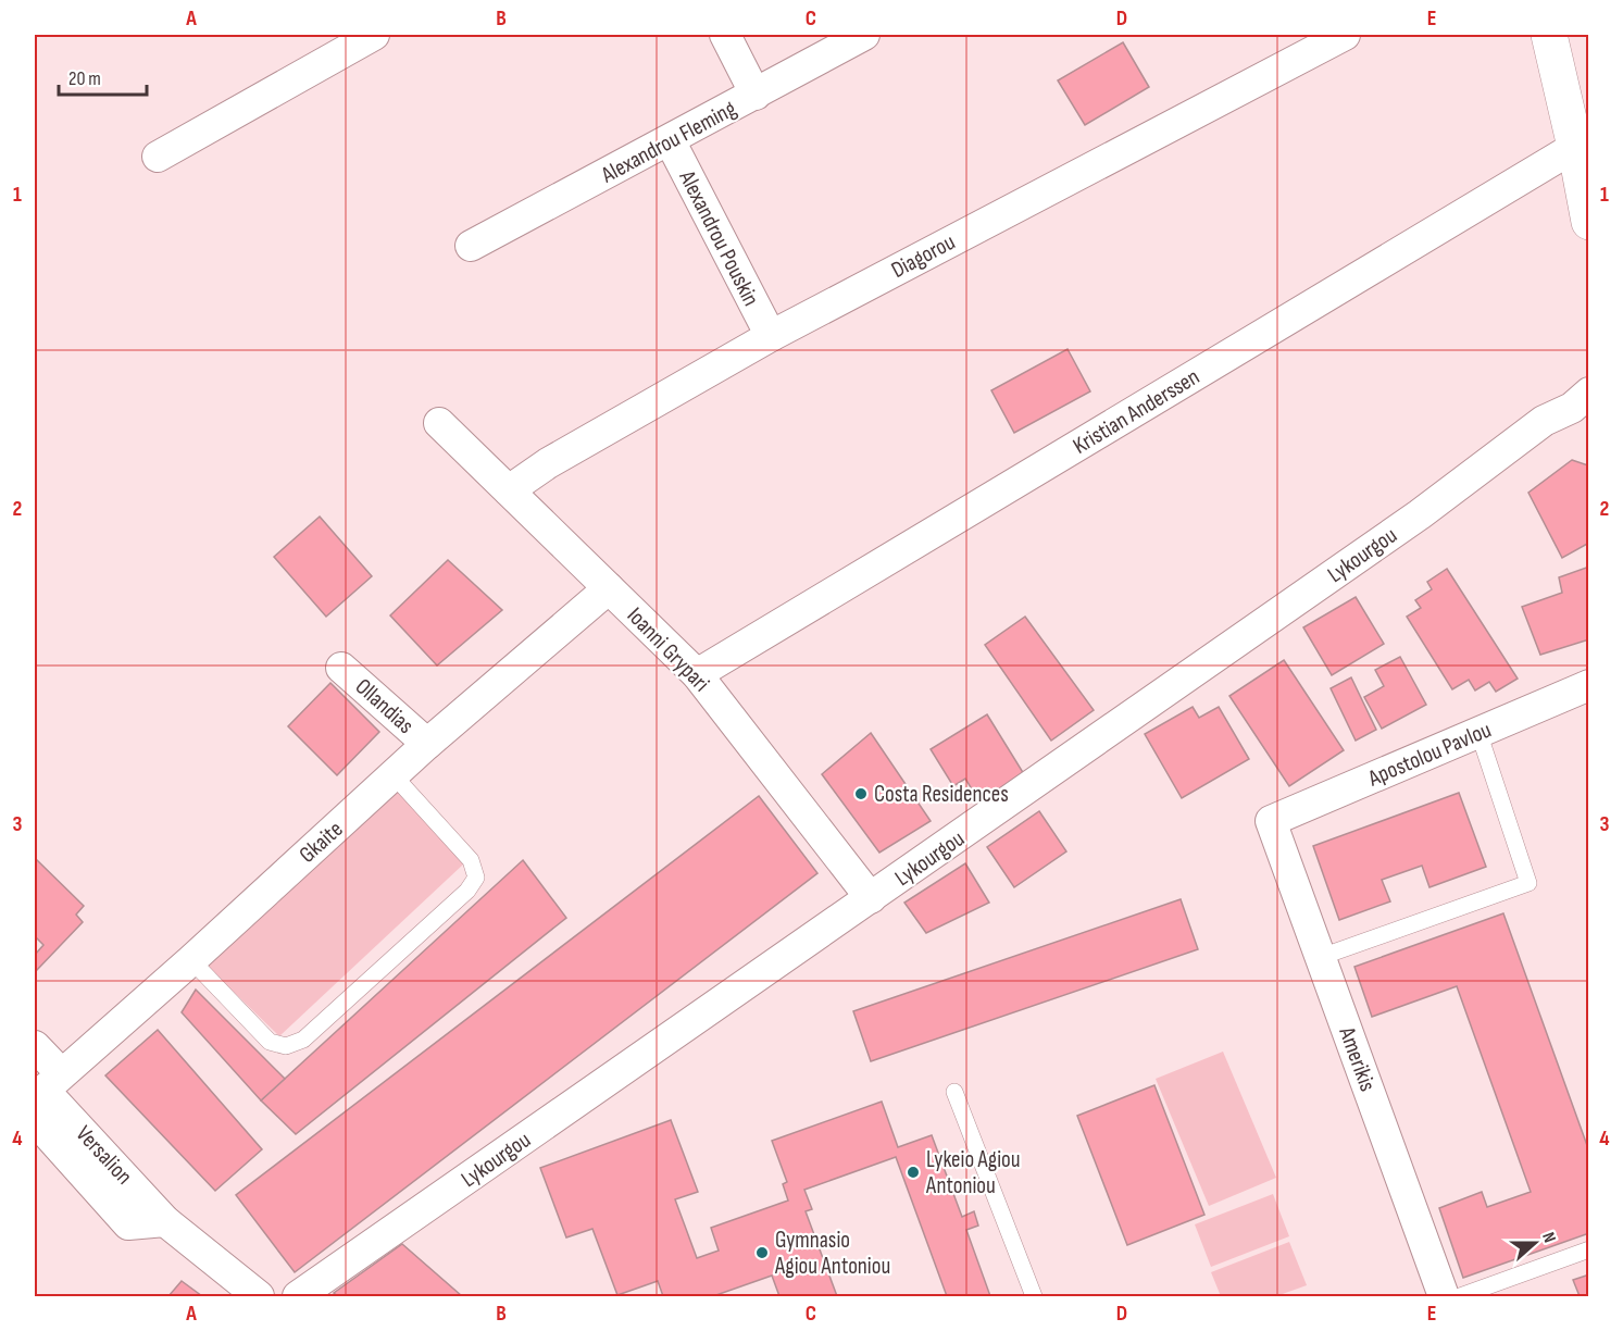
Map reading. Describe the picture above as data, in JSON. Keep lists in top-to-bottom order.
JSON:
{
  "streets": {
    "street": [
      "Alexandrou Fleming",
      "Alexandrou Pouskin",
      "Diagorou",
      "Kristian Anderssen",
      "Lykourgou",
      "Ioanni Grypari",
      "Ollandias",
      "Apostolou Pavlou",
      "Gkaite",
      "Amerikis",
      "Versalion"
    ]
  },
  "crossings": [
    ["Alexandrou Fleming", "Alexandrou Pouskin"],
    ["Alexandrou Pouskin", "Diagorou"],
    ["Diagorou", "Ioanni Grypari"],
    ["Kristian Anderssen", "Ioanni Grypari"],
    ["Lykourgou", "Ioanni Grypari"],
    ["Ioanni Grypari", "Gkaite"],
    ["Ollandias", "Gkaite"],
    ["Apostolou Pavlou", "Amerikis"],
    ["Gkaite", "Versalion"]
  ],
  "places": ["Costa Residences", "Lykeio Agiou Antoniou", "Gymnasio Agiou Antoniou"],
  "scale_bar": "20 m",
  "north": "right",
  "grid": {
    "columns": [
      "A",
      "B",
      "C",
      "D",
      "E"
    ],
    "rows": [
      "1",
      "2",
      "3",
      "4"
    ]
  }
}
